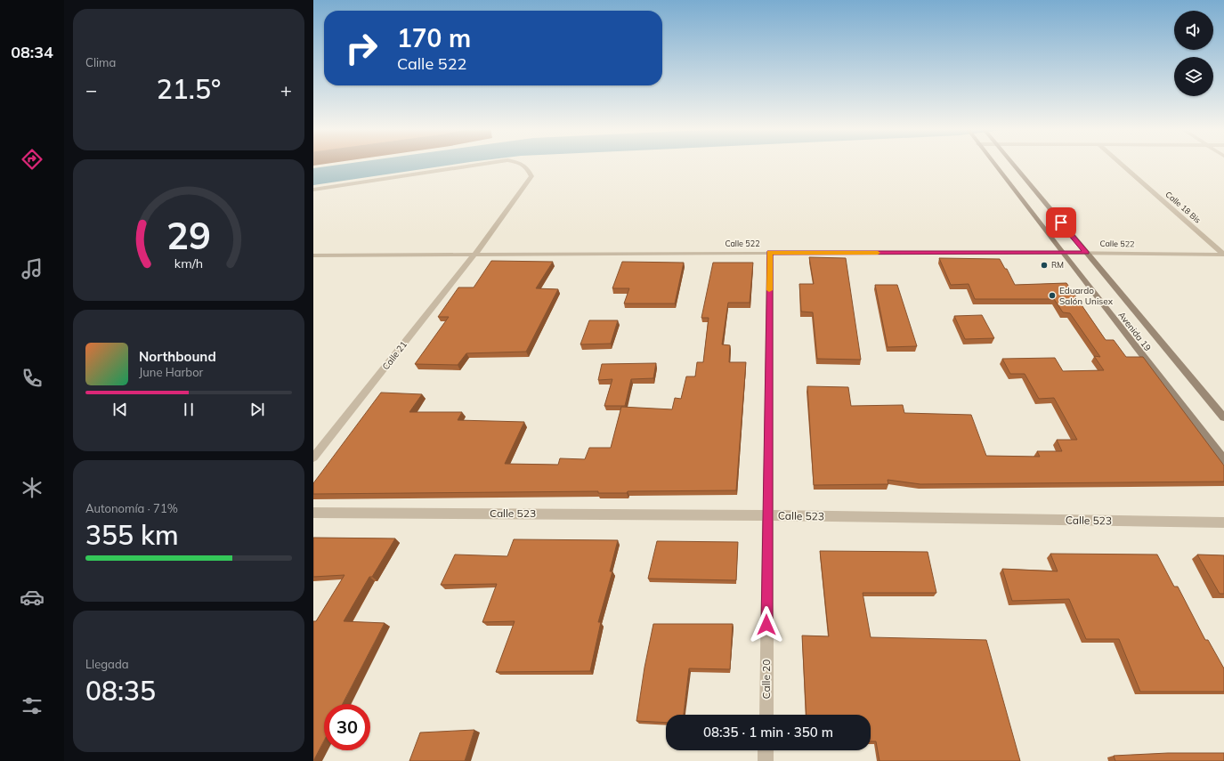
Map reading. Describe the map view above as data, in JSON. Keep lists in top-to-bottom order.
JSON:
{
  "streets": {
    "main road": ["Avenida 19"],
    "street": [
      "Calle 18 Bis",
      "Calle 522",
      "Calle 21",
      "Calle 523",
      "Calle 20"
    ]
  },
  "crossings": [
    ["Calle 18 Bis", "Calle 522"],
    ["Calle 522", "Avenida 19"],
    ["Calle 522", "Calle 21"],
    ["Calle 522", "Calle 20"],
    ["Calle 523", "Calle 20"]
  ],
  "places": ["RM", "Eduardo Salón Unisex"],
  "page": {
    "tabs": "08:34",
    "tile": [
      "Clima",
      ["Autonomía · 71%", "355 km"],
      ["Llegada", "08:35"]
    ],
    "turn": ["170 m", "Calle 522"],
    "heat": ["−", "21.5°", "+"],
    "song": ["Northbound", "June Harbor"],
    "limit": "30",
    "trip": "08:35 · 1 min · 350 m",
    "gauge": ["29", "km/h"]
  }
}
